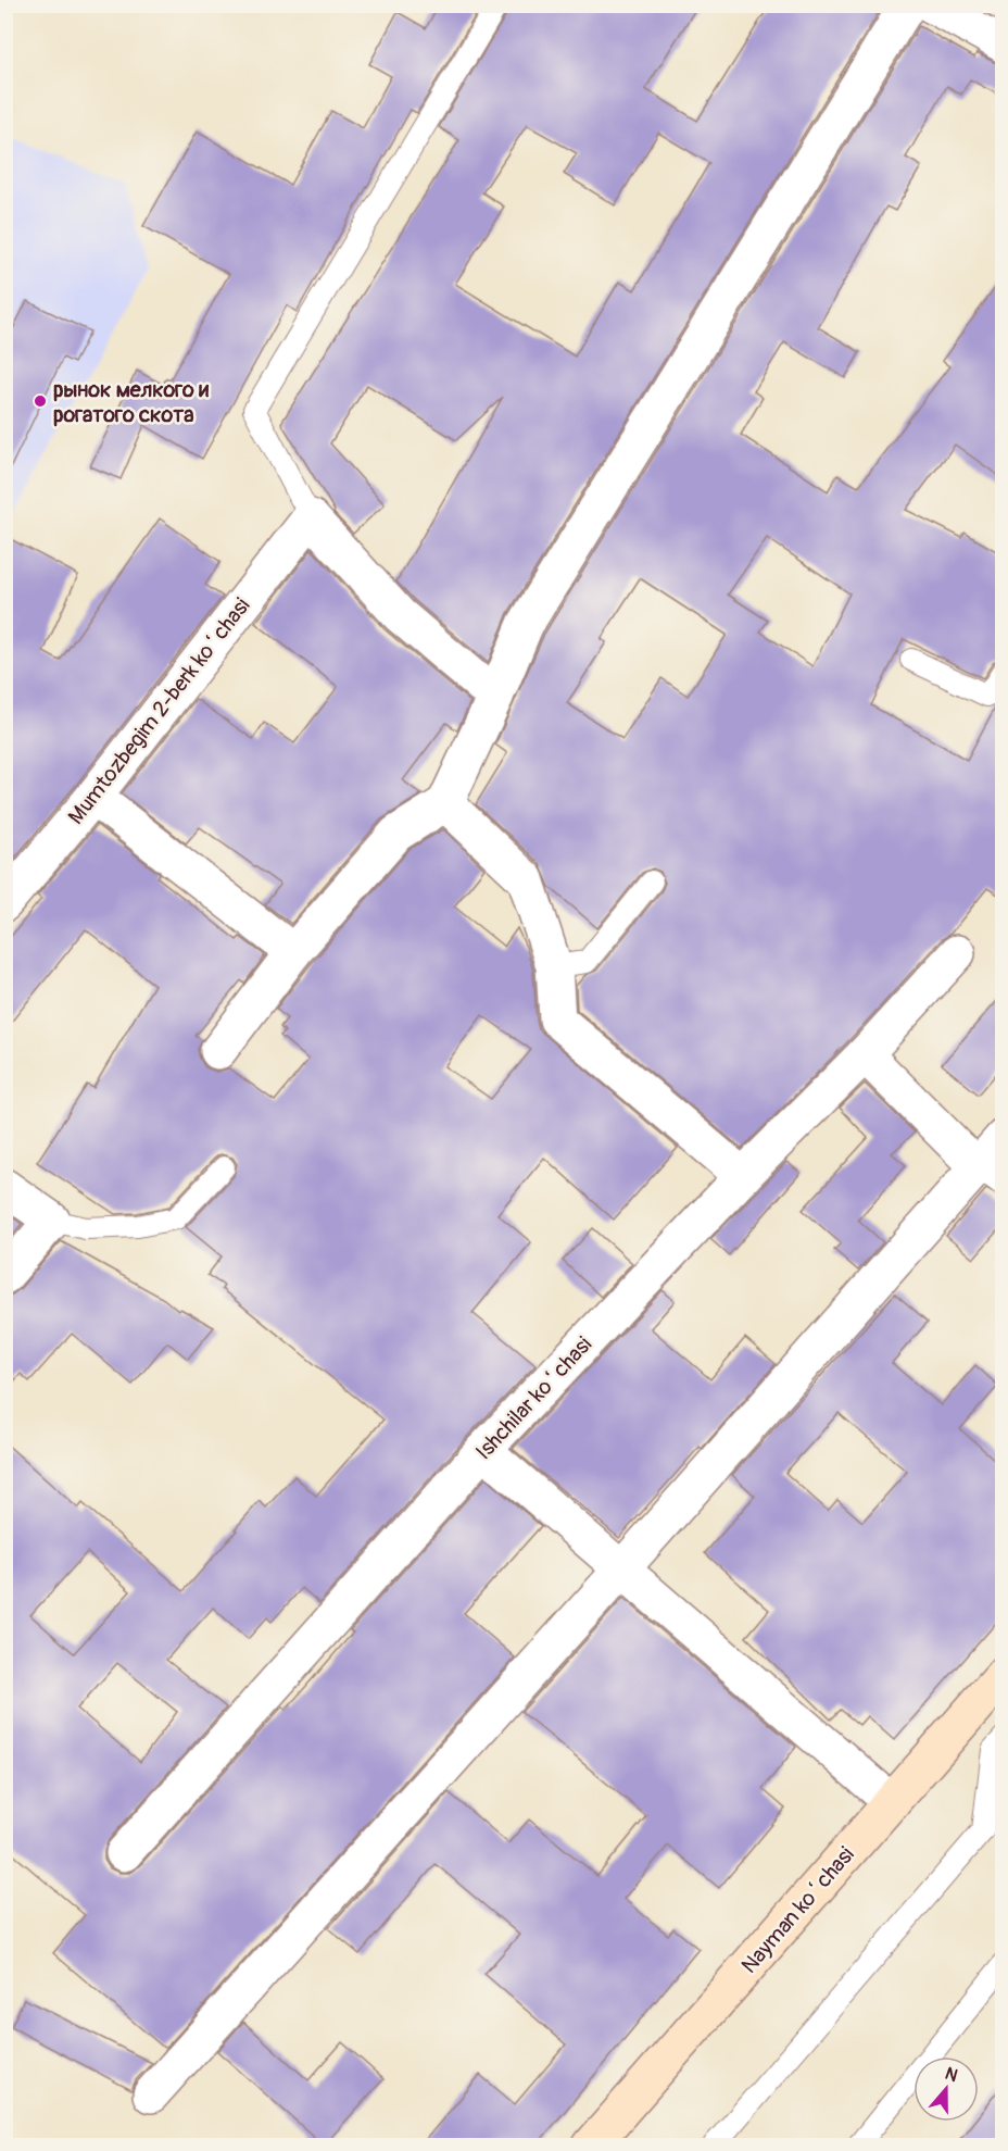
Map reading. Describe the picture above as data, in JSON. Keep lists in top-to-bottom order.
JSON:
{
  "streets": {
    "main road": ["Nayman koʻchasi"],
    "street": ["Mumtozbegim 2-berk koʻchasi", "Ishchilar koʻchasi"]
  },
  "places": ["рынок мелкого и рогатого скота"],
  "north": "top"
}
